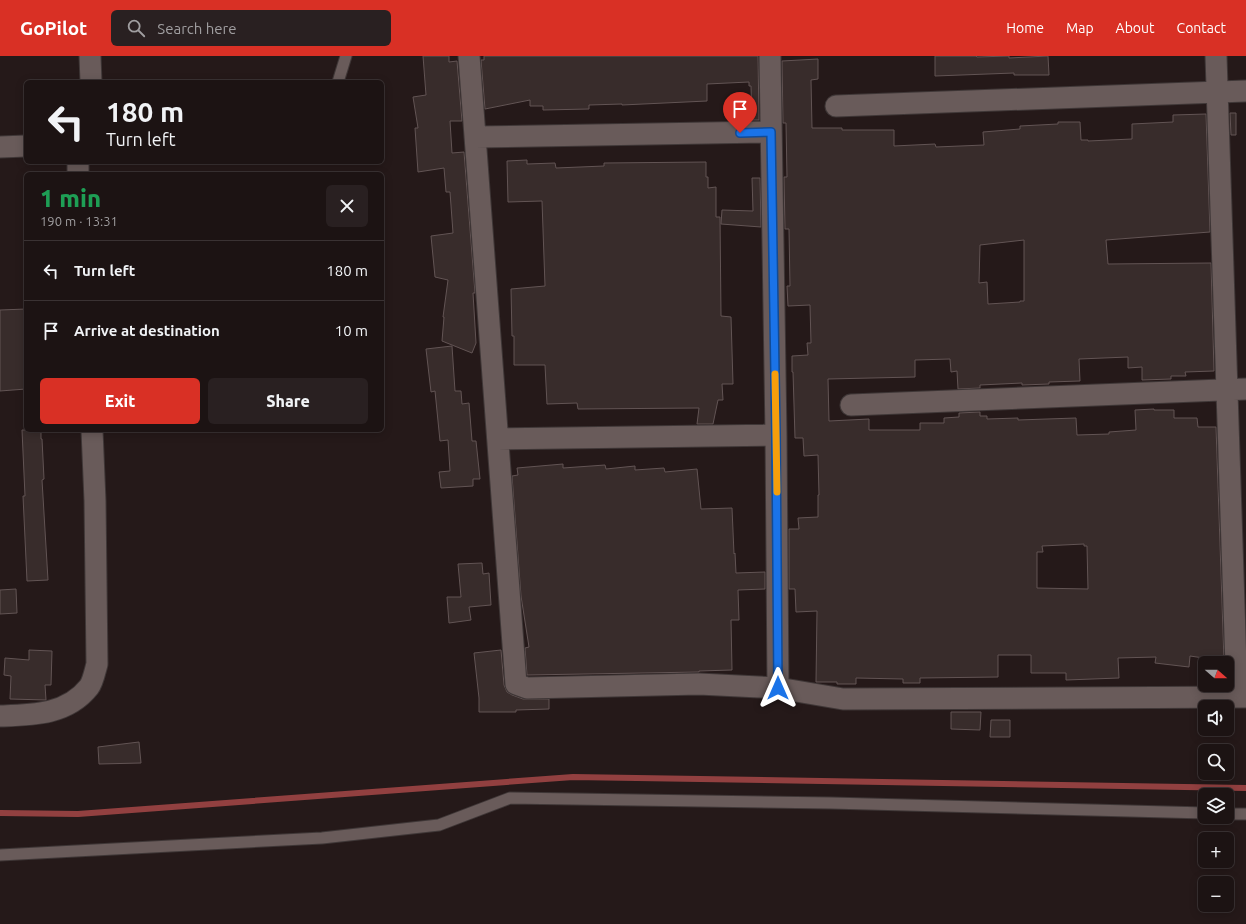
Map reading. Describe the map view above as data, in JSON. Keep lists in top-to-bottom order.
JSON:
{
  "north": "right",
  "page": {
    "header": "GoPilot",
    "search": "Search here",
    "nav": [
      "Home",
      "Map",
      "About",
      "Contact"
    ],
    "turn": ["180 m", "Turn left"],
    "heading": ["1 min", "190 m · 13:31"],
    "list": [
      {
        "name": "Turn left",
        "value": "180 m"
      },
      {
        "name": "Arrive at destination",
        "value": "10 m"
      }
    ],
    "buttons": ["Exit", "Share"],
    "map_buttons": ["+", "−"]
  }
}
